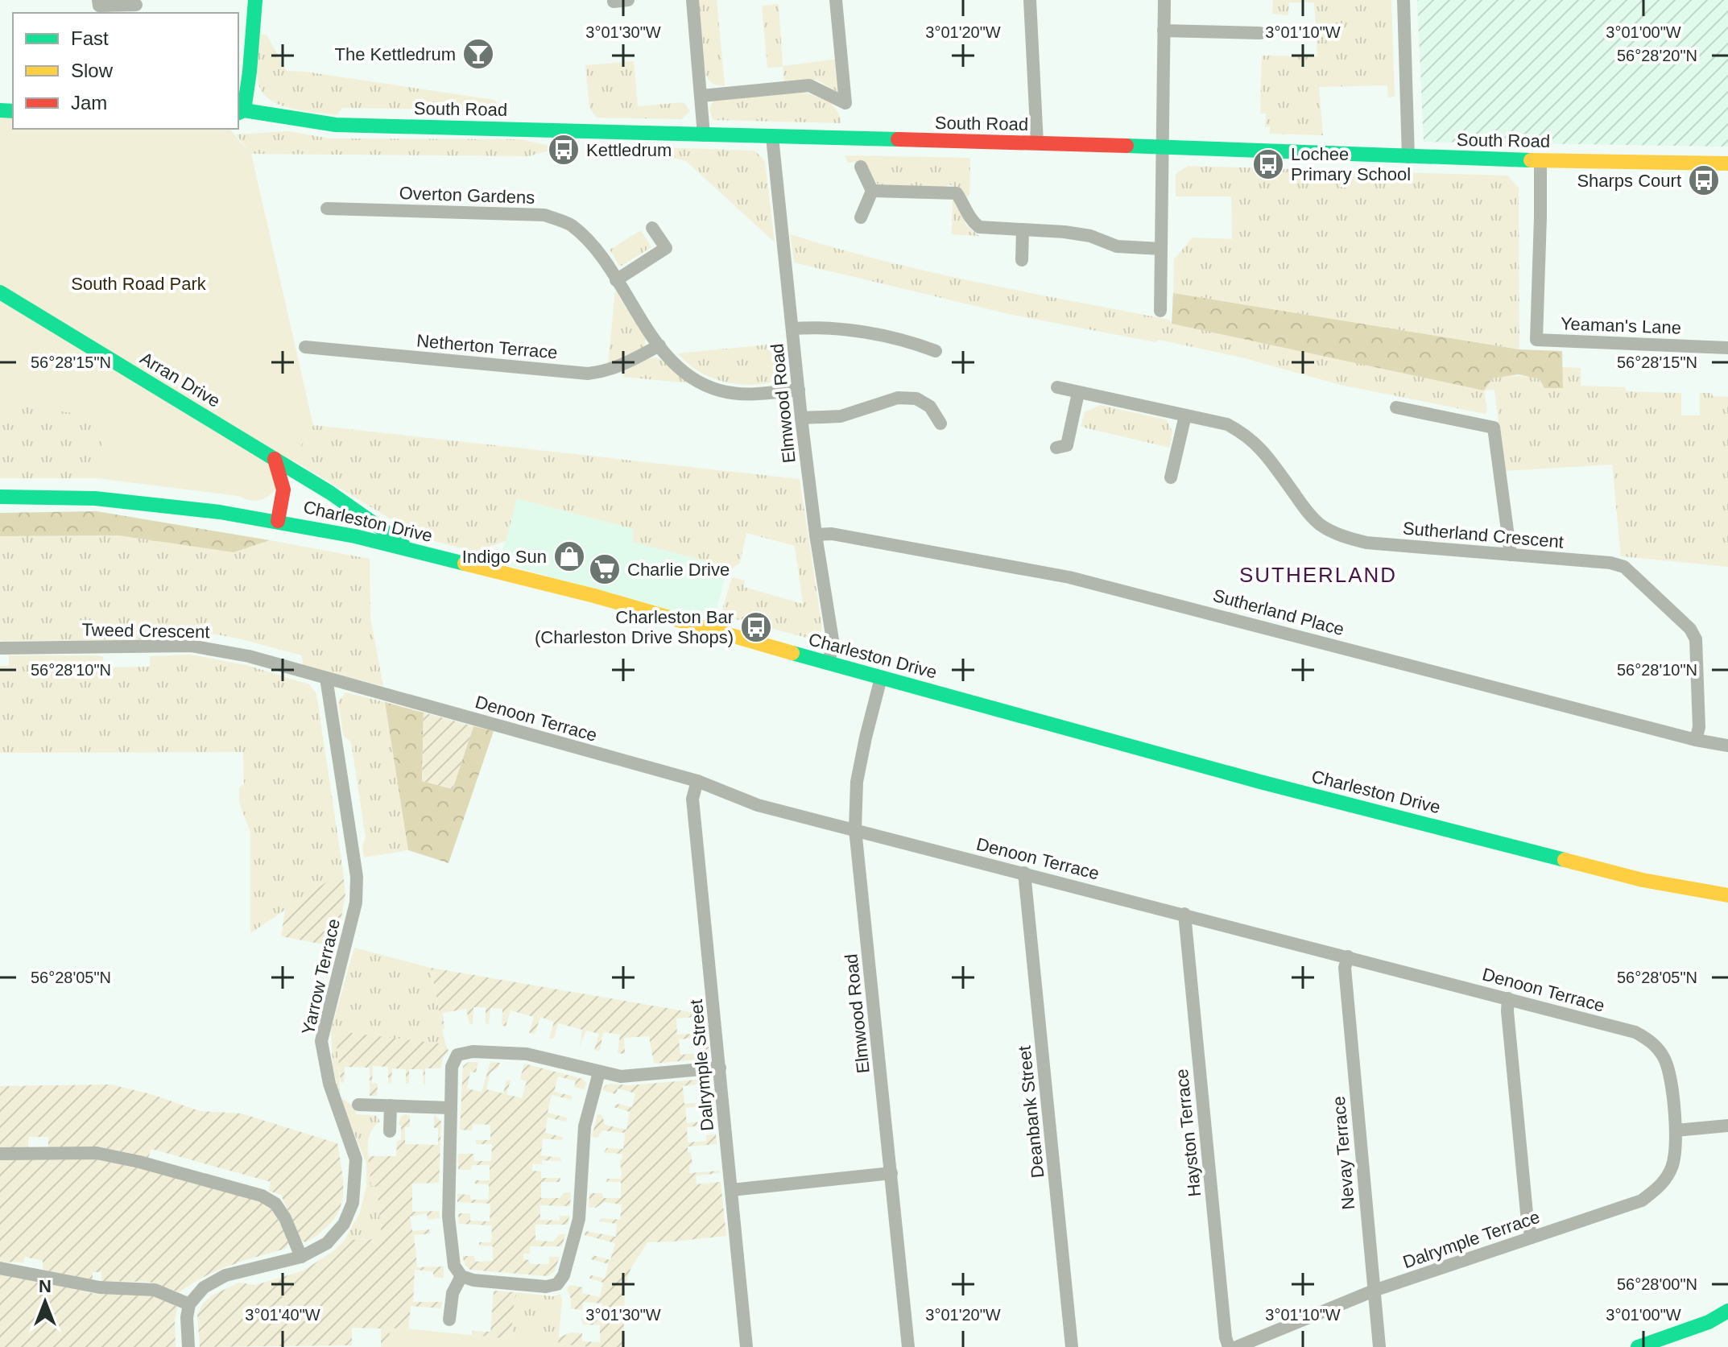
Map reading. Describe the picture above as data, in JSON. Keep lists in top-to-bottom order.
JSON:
{
  "streets": {
    "street": [
      "South Road",
      "Overton Gardens",
      "Yeaman's Lane",
      "Netherton Terrace",
      "Arran Drive",
      "Elmwood Road",
      "Charleston Drive",
      "Sutherland Crescent",
      "Sutherland Place",
      "Tweed Crescent",
      "Denoon Terrace",
      "Yarrow Terrace",
      "Dalrymple Street",
      "Deanbank Street",
      "Hayston Terrace",
      "Nevay Terrace",
      "Dalrymple Terrace"
    ]
  },
  "crossings": [
    ["South Road", "Yeaman's Lane"],
    ["South Road", "Elmwood Road"],
    ["Overton Gardens", "Netherton Terrace"],
    ["Overton Gardens", "Elmwood Road"],
    ["Arran Drive", "Charleston Drive"],
    ["Elmwood Road", "Charleston Drive"],
    ["Elmwood Road", "Sutherland Place"],
    ["Elmwood Road", "Denoon Terrace"],
    ["Sutherland Crescent", "Sutherland Place"],
    ["Tweed Crescent", "Denoon Terrace"],
    ["Tweed Crescent", "Yarrow Terrace"],
    ["Denoon Terrace", "Yarrow Terrace"],
    ["Denoon Terrace", "Dalrymple Street"],
    ["Denoon Terrace", "Deanbank Street"],
    ["Denoon Terrace", "Hayston Terrace"],
    ["Denoon Terrace", "Nevay Terrace"],
    ["Denoon Terrace", "Dalrymple Terrace"],
    ["Nevay Terrace", "Dalrymple Terrace"]
  ],
  "districts": ["SUTHERLAND"],
  "parks": ["South Road Park"],
  "places": {
    "bar": ["The Kettledrum"],
    "bus stop": [
      "Kettledrum",
      "Lochee Primary School",
      "Sharps Court",
      "Charleston Bar (Charleston Drive Shops)"
    ],
    "shop": ["Indigo Sun"],
    "supermarket": ["Charlie Drive"]
  },
  "legend": ["Fast", "Slow", "Jam"],
  "north": "top",
  "coordinates": [
    "3°01'30\"W",
    "3°01'20\"W",
    "3°01'10\"W",
    "3°01'00\"W",
    "56°28'20\"N",
    "56°28'15\"N",
    "56°28'10\"N",
    "56°28'05\"N",
    "56°28'00\"N",
    "3°01'40\"W"
  ]
}
